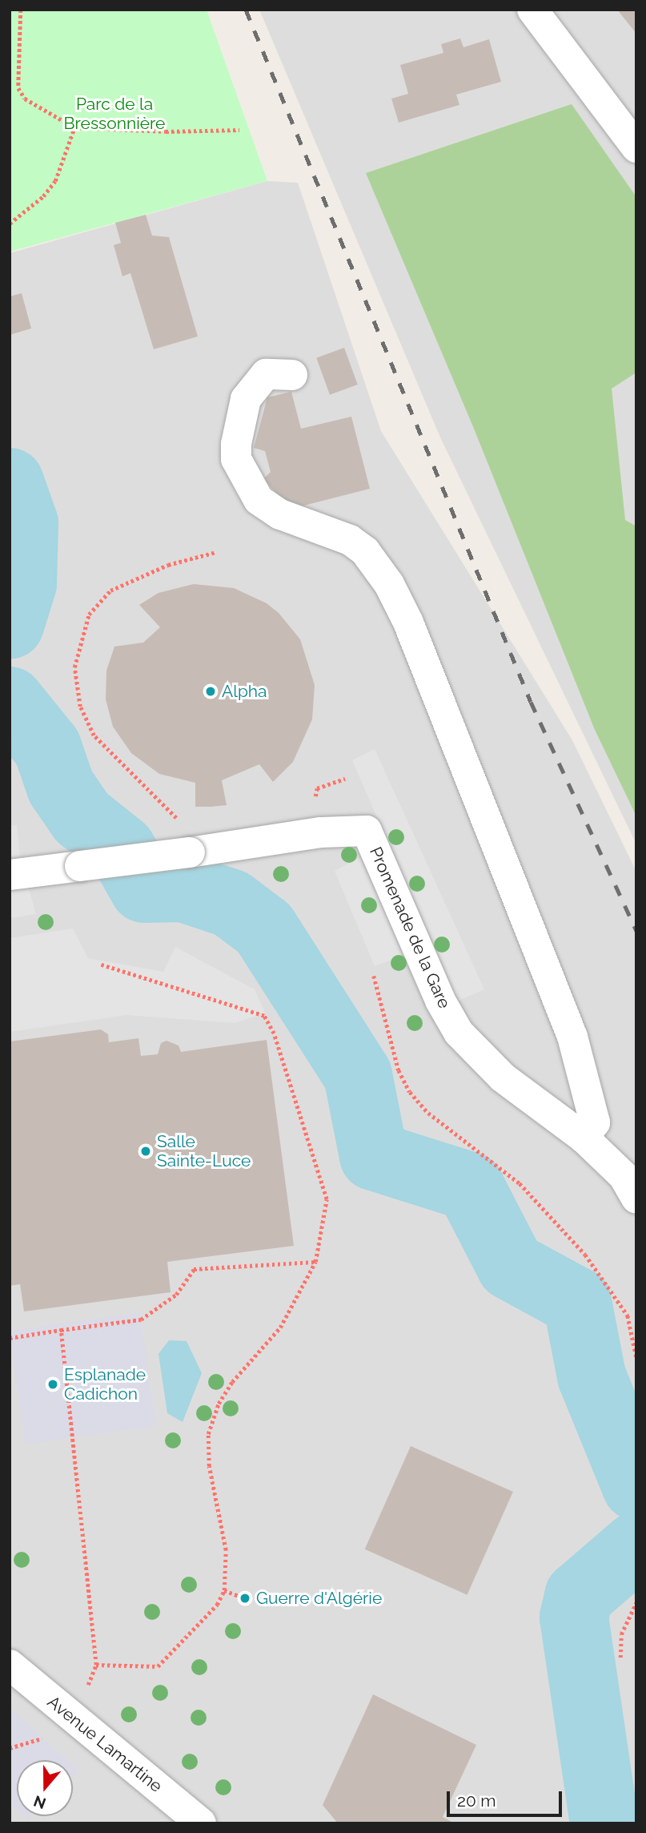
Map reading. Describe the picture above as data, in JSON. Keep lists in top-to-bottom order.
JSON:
{
  "streets": {
    "street": ["Promenade de la Gare", "Avenue Lamartine"]
  },
  "parks": ["Parc de la Bressonnière"],
  "places": [
    "Alpha",
    "Salle Sainte-Luce",
    "Esplanade Cadichon",
    "Guerre d'Algérie"
  ],
  "scale_bar": "20 m",
  "north": "bottom"
}
